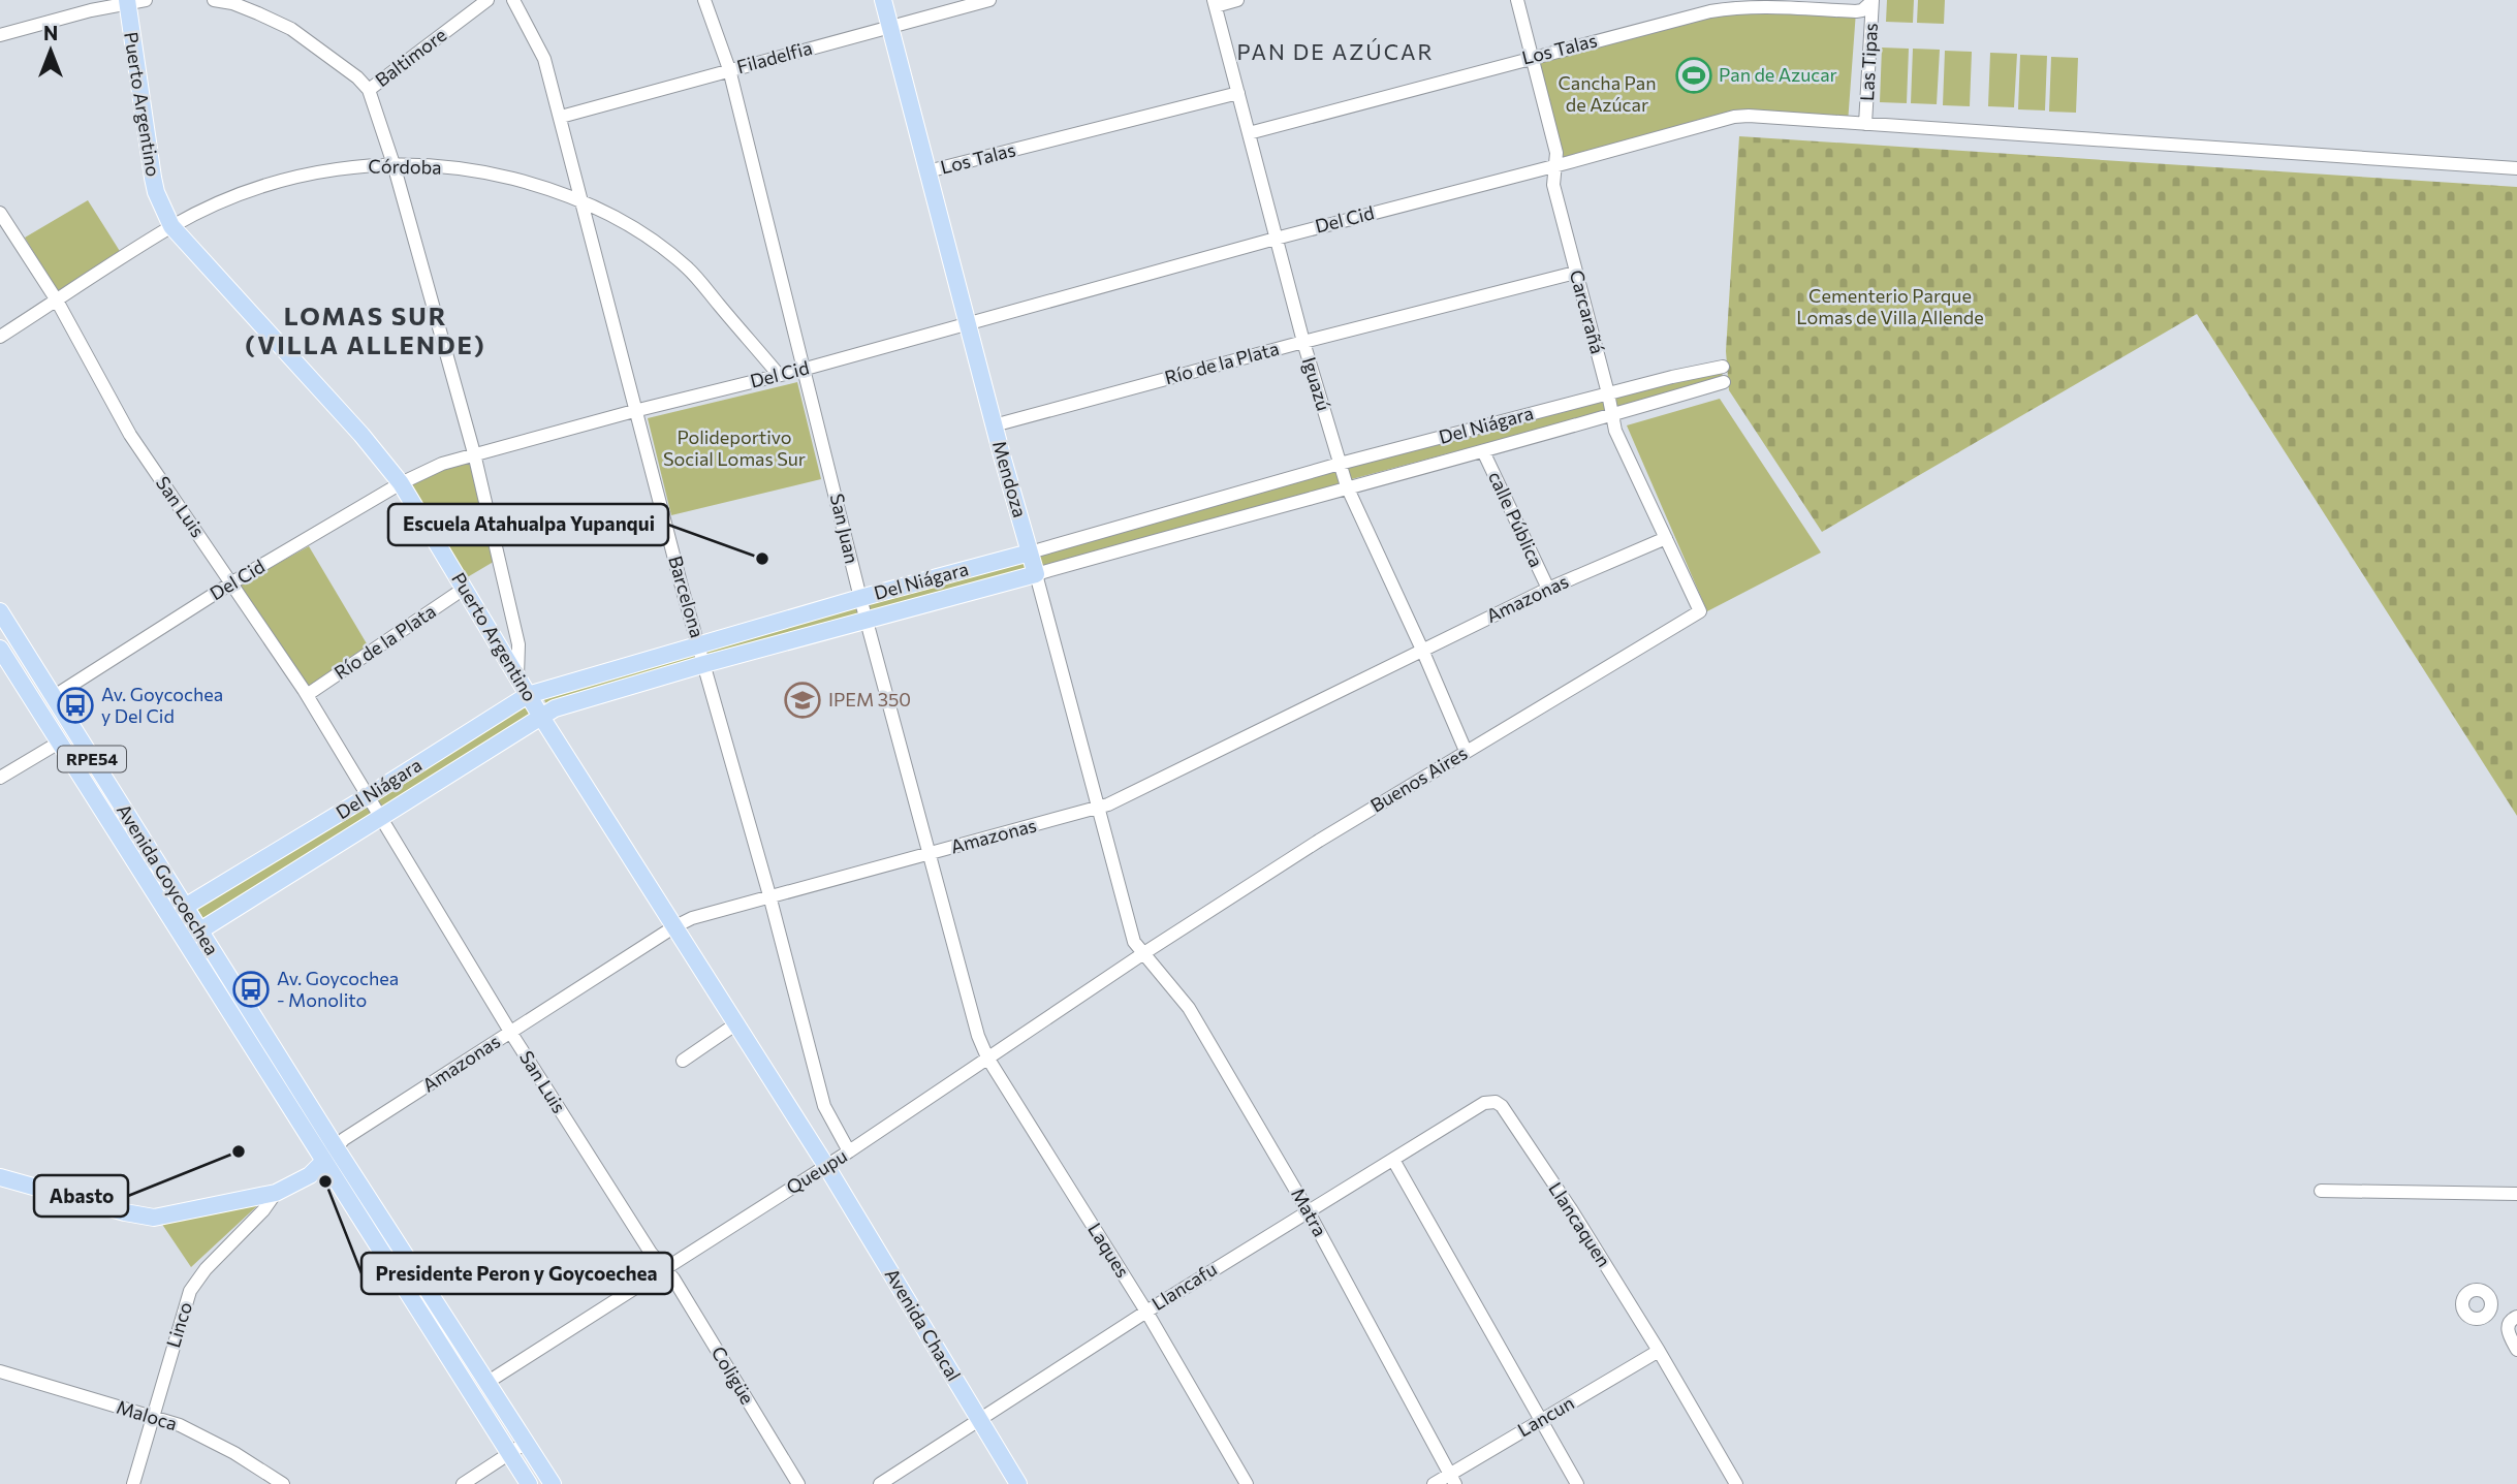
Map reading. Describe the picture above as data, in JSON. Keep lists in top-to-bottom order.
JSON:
{
  "streets": {
    "main road": [
      "Puerto Argentino",
      "Del Niágara",
      "Mendoza",
      "RPE54",
      "Avenida Goycoechea",
      "Avenida Chacal"
    ],
    "street": [
      "Los Talas",
      "Baltimore",
      "Filadelfia",
      "Las Tipas",
      "Córdoba",
      "Del Cid",
      "Carcarañá",
      "Río de la Plata",
      "Iguazú",
      "San Luis",
      "calle Pública",
      "San Juan",
      "Barcelona",
      "Amazonas",
      "Buenos Aires",
      "Queupu",
      "Matra",
      "Llancaquen",
      "Laques",
      "Llancafu",
      "Linco",
      "Coligüe",
      "Maloca",
      "Lancun"
    ]
  },
  "crossings": [
    ["Los Talas", "Las Tipas"],
    ["Los Talas", "Carcarañá"],
    ["Los Talas", "Iguazú"],
    ["Los Talas", "Mendoza"],
    ["Filadelfia", "Mendoza"],
    ["Filadelfia", "San Juan"],
    ["Filadelfia", "Barcelona"],
    ["Las Tipas", "Del Cid"],
    ["Puerto Argentino", "Córdoba"],
    ["Puerto Argentino", "Del Cid"],
    ["Puerto Argentino", "Río de la Plata"],
    ["Puerto Argentino", "Del Niágara"],
    ["Puerto Argentino", "Amazonas"],
    ["Puerto Argentino", "Queupu"],
    ["Puerto Argentino", "Avenida Chacal"],
    ["Córdoba", "Del Cid"],
    ["Córdoba", "San Luis"],
    ["Córdoba", "Barcelona"],
    ["Del Cid", "Carcarañá"],
    ["Del Cid", "Iguazú"],
    ["Del Cid", "Mendoza"],
    ["Del Cid", "San Luis"],
    ["Del Cid", "San Juan"],
    ["Del Cid", "Barcelona"],
    ["Del Cid", "Avenida Goycoechea"],
    ["Carcarañá", "Río de la Plata"],
    ["Carcarañá", "Del Niágara"],
    ["Carcarañá", "Amazonas"],
    ["Carcarañá", "Buenos Aires"],
    ["Río de la Plata", "Iguazú"],
    ["Río de la Plata", "Mendoza"],
    ["Río de la Plata", "San Luis"],
    ["Iguazú", "Del Niágara"],
    ["Iguazú", "Amazonas"],
    ["Iguazú", "Buenos Aires"],
    ["Del Niágara", "Mendoza"],
    ["Del Niágara", "San Luis"],
    ["Del Niágara", "calle Pública"],
    ["Del Niágara", "San Juan"],
    ["Del Niágara", "Barcelona"],
    ["Del Niágara", "Avenida Goycoechea"],
    ["Mendoza", "Amazonas"],
    ["Mendoza", "Buenos Aires"],
    ["Mendoza", "Queupu"],
    ["Mendoza", "Matra"],
    ["San Luis", "Amazonas"],
    ["San Luis", "Queupu"],
    ["San Luis", "Coligüe"],
    ["calle Pública", "Amazonas"],
    ["San Juan", "Amazonas"],
    ["San Juan", "Queupu"],
    ["San Juan", "Laques"],
    ["Barcelona", "Amazonas"],
    ["Barcelona", "Queupu"],
    ["Amazonas", "RPE54"],
    ["Amazonas", "Avenida Goycoechea"],
    ["RPE54", "Avenida Goycoechea"],
    ["RPE54", "Queupu"],
    ["Buenos Aires", "Queupu"],
    ["Buenos Aires", "Matra"],
    ["Queupu", "Matra"],
    ["Queupu", "Laques"],
    ["Queupu", "Avenida Chacal"],
    ["Queupu", "Coligüe"],
    ["Matra", "Llancafu"],
    ["Matra", "Lancun"],
    ["Llancaquen", "Llancafu"],
    ["Llancaquen", "Lancun"],
    ["Laques", "Llancafu"],
    ["Llancafu", "Avenida Chacal"],
    ["Linco", "Maloca"]
  ],
  "districts": ["PAN DE AZÚCAR", "LOMAS SUR (VILLA ALLENDE)"],
  "parks": ["Cancha Pan de Azúcar", "Cementerio Parque Lomas de Villa Allende", "Polideportivo Social Lomas Sur"],
  "places": {
    "sports": ["Pan de Azucar"],
    "other": ["Escuela Atahualpa Yupanqui", "Abasto", "Presidente Peron y Goycoechea"],
    "school or university": ["IPEM 350"],
    "bus stop": ["Av. Goycochea y Del Cid", "Av. Goycochea - Monolito"]
  },
  "north": "top"
}
